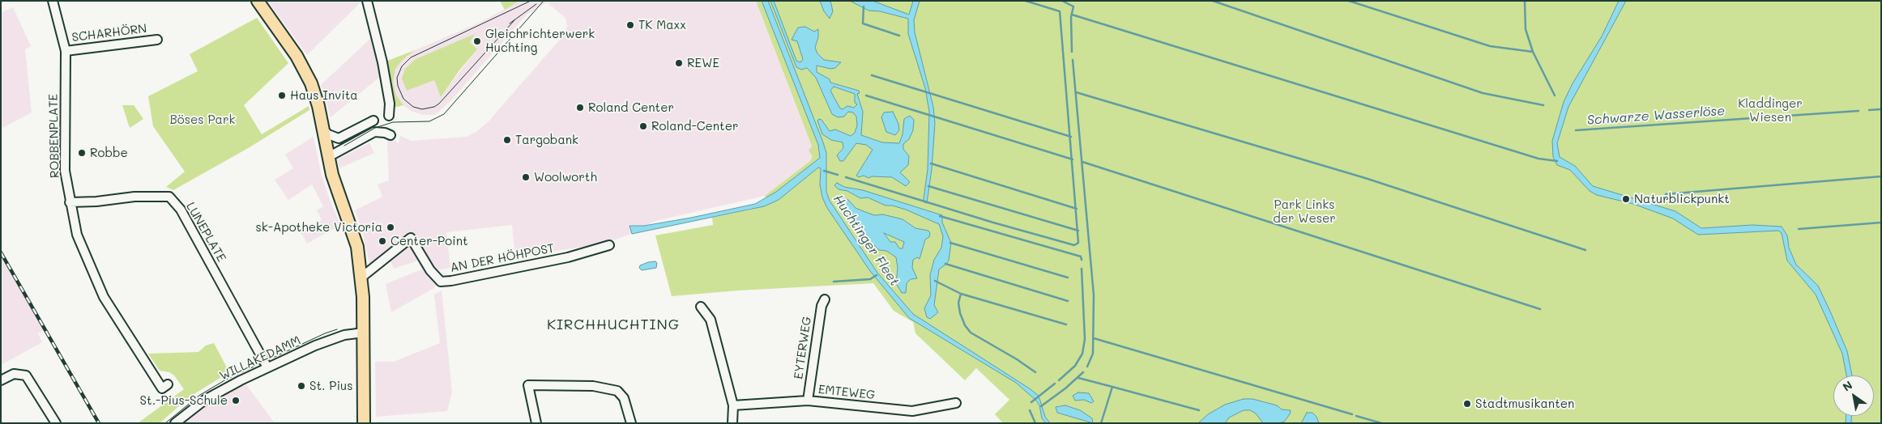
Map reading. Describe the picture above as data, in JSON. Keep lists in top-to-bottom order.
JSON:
{
  "streets": {
    "street": [
      "SCHARHÖRN",
      "ROBBENPLATE",
      "LUNEPLATE",
      "AN DER HÖHPOST",
      "EYTERWEG",
      "WILLAKEDAMM",
      "EMTEWEG"
    ]
  },
  "crossings": [
    ["SCHARHÖRN", "ROBBENPLATE"],
    ["ROBBENPLATE", "LUNEPLATE"],
    ["LUNEPLATE", "WILLAKEDAMM"],
    ["EYTERWEG", "EMTEWEG"]
  ],
  "districts": ["KIRCHHUCHTING"],
  "water": ["Schwarze Wasserlöse", "Huchtinger Fleet"],
  "parks": ["Kladdinger Wiesen", "Böses Park", "Park Links der Weser"],
  "places": [
    "TK Maxx",
    "Gleichrichterwerk Huchting",
    "REWE",
    "Haus Invita",
    "Roland Center",
    "Roland-Center",
    "Targobank",
    "Robbe",
    "Woolworth",
    "Naturblickpunkt",
    "sk-Apotheke Victoria",
    "Center-Point",
    "St. Pius",
    "St.-Pius-Schule",
    "Stadtmusikanten"
  ],
  "north": "top left"
}
